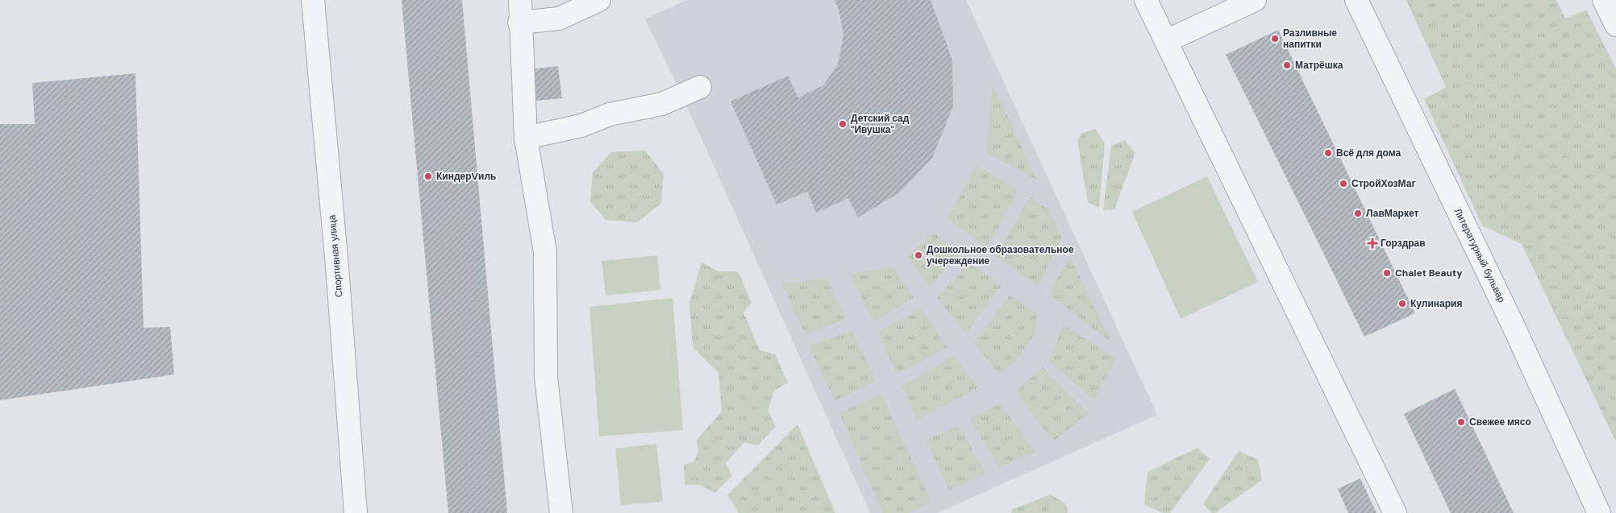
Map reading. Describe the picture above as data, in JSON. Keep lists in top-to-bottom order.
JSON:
{
  "streets": {
    "street": ["Литературный бульвар", "Спортивная улица"]
  },
  "places": {
    "other": [
      "Разливные напитки",
      "Матрёшка",
      "Детский сад \"Ивушка\"",
      "Всё для дома",
      "КиндерVиль",
      "СтройХозМаг",
      "ЛавМаркет",
      "Дошкольное образовательное учереждение",
      "Chalet Beauty",
      "Кулинария",
      "Свежее мясо"
    ],
    "health": ["Горздрав"]
  }
}
